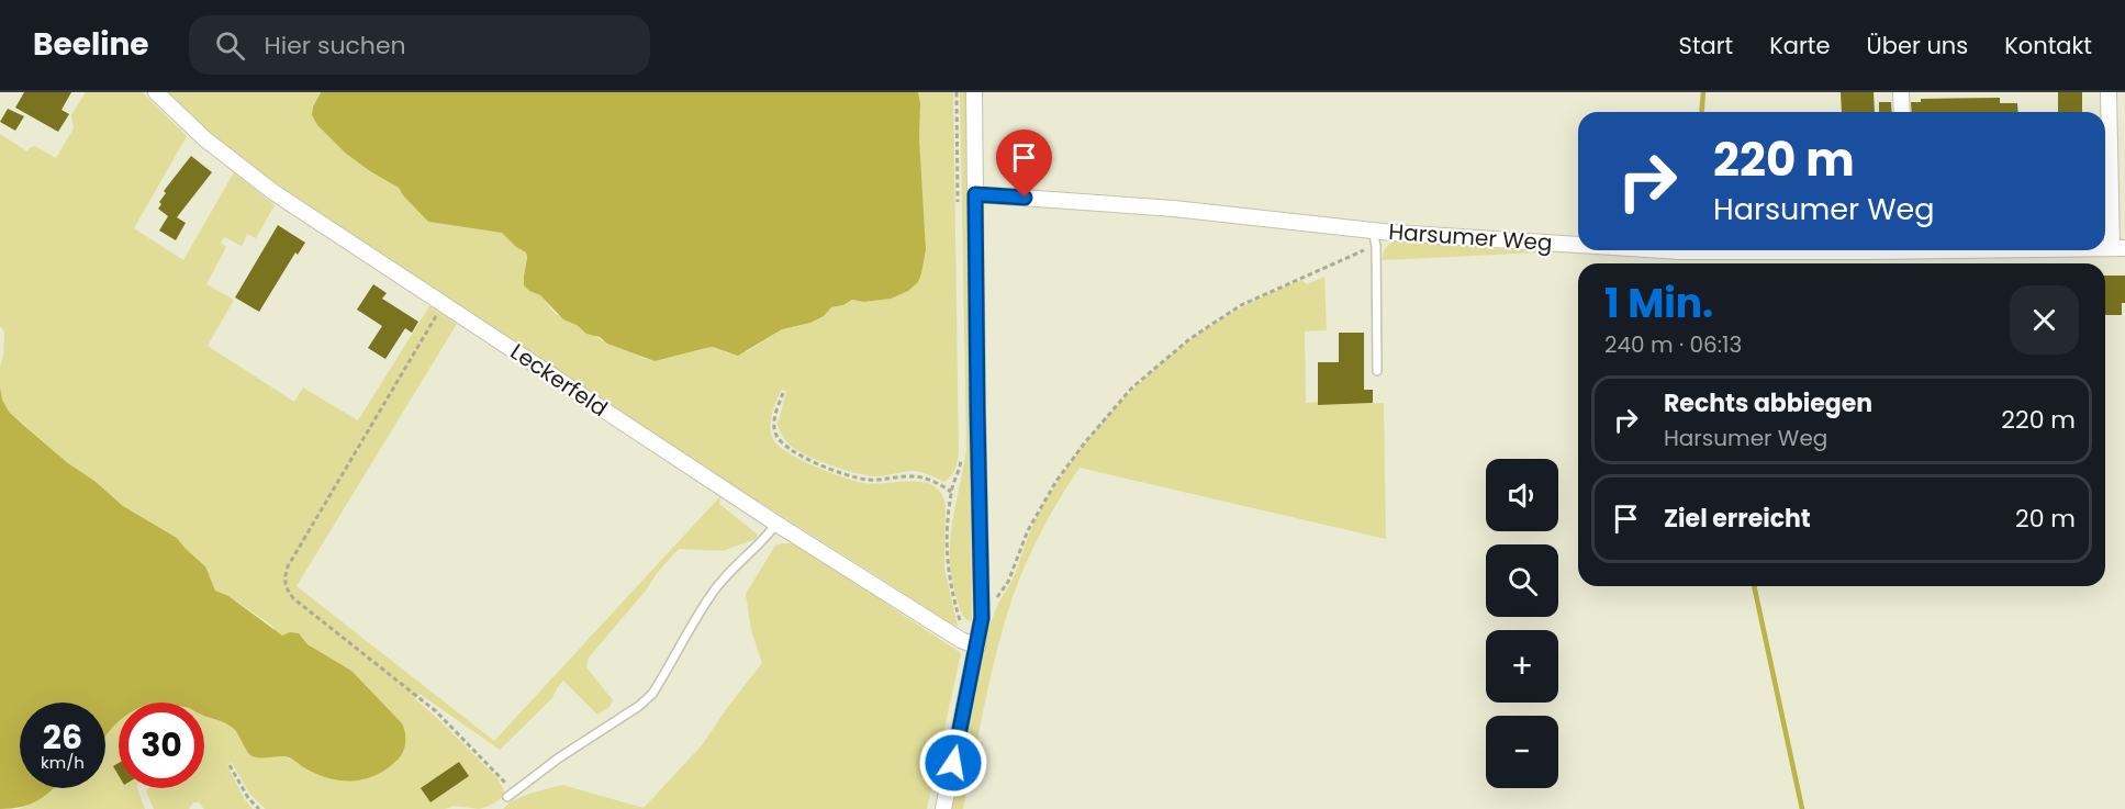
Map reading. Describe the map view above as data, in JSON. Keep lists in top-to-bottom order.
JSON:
{
  "streets": {
    "street": ["Harsumer Weg", "Leckerfeld"]
  },
  "page": {
    "header": "Beeline",
    "search": "Hier suchen",
    "nav": [
      "Start",
      "Karte",
      "Über uns",
      "Kontakt"
    ],
    "turn": ["220 m", "Harsumer Weg"],
    "heading": ["1 Min.", "240 m · 06:13"],
    "list": [
      {
        "name": "Rechts abbiegen",
        "note": "Harsumer Weg",
        "value": "220 m"
      },
      {
        "name": "Ziel erreicht",
        "value": "20 m"
      }
    ],
    "map_buttons": ["+", "−"],
    "speed": "26 km/h",
    "limit": "30"
  }
}
